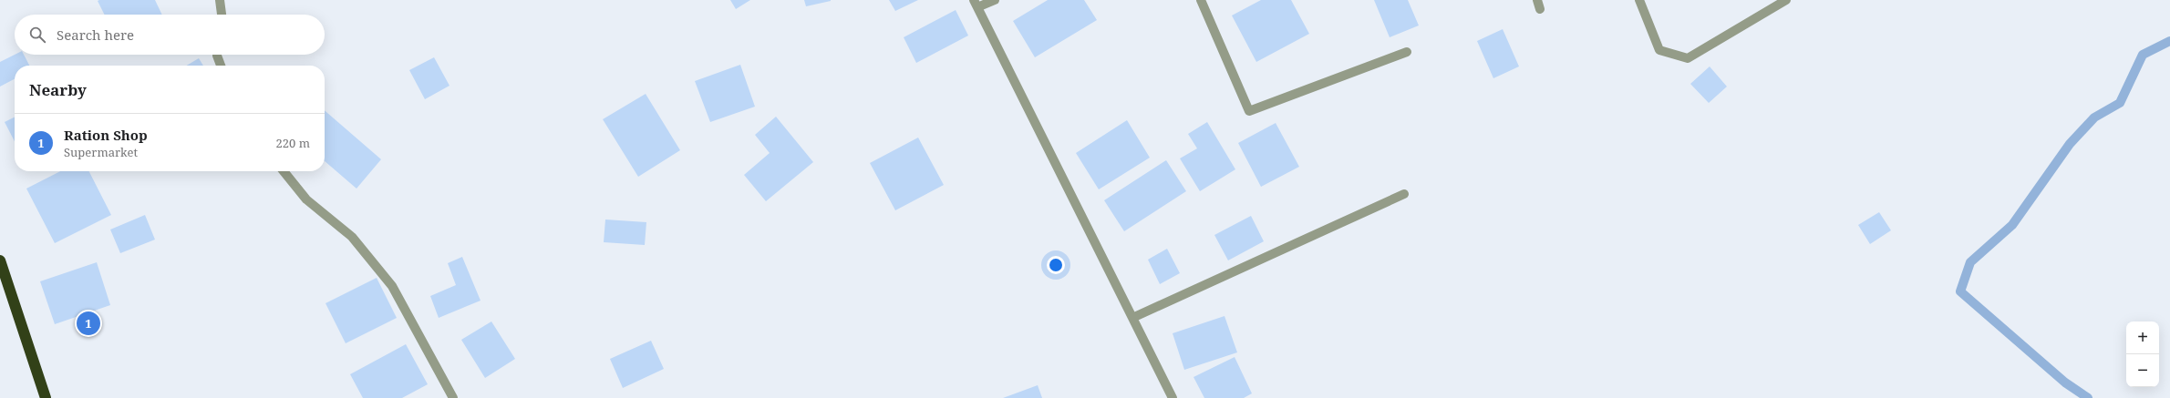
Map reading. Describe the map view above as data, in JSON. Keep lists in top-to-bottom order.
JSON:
{
  "page": {
    "search": "Search here",
    "heading": "Nearby",
    "list": [
      {
        "mark": "1",
        "name": "Ration Shop",
        "note": "Supermarket",
        "value": "220 m"
      }
    ],
    "pins": "1",
    "map_buttons": ["+", "−"]
  }
}
